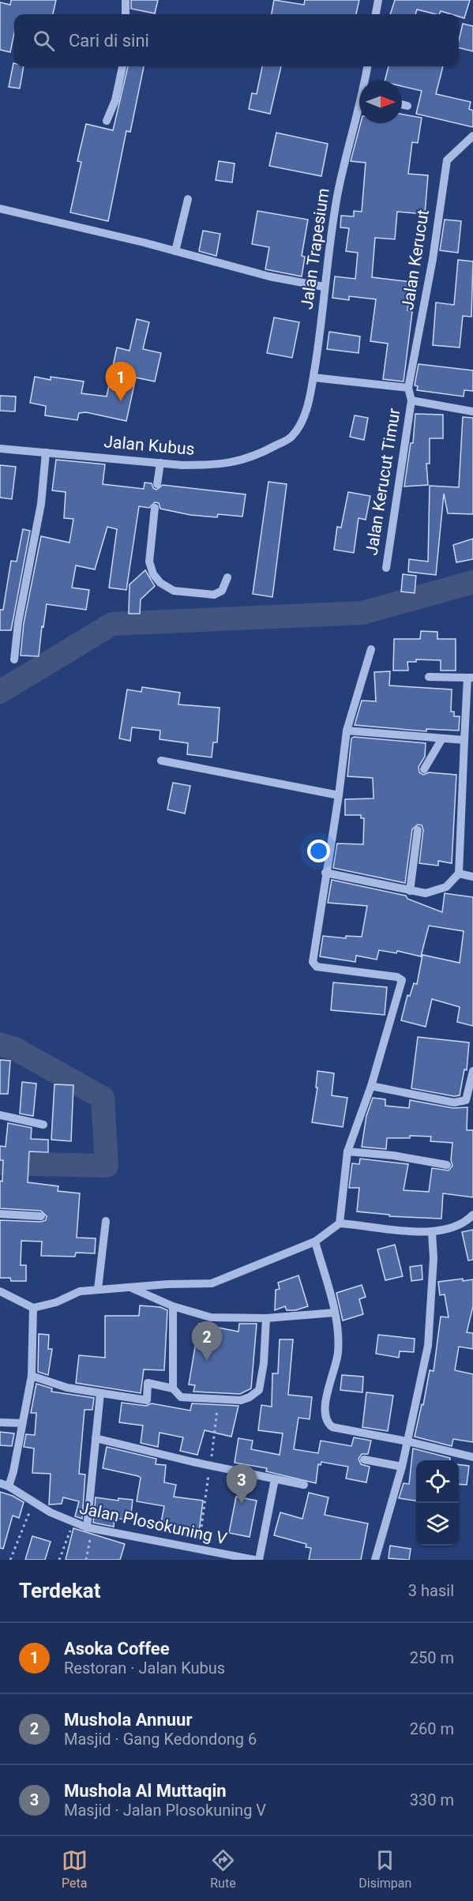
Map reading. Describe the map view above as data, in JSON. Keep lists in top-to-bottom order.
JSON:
{
  "streets": {
    "street": [
      "Jalan Trapesium",
      "Jalan Kerucut",
      "Jalan Kubus",
      "Jalan Kerucut Timur",
      "Jalan Plosokuning V"
    ]
  },
  "crossings": [
    ["Jalan Trapesium", "Jalan Kubus"],
    ["Jalan Kerucut", "Jalan Kerucut Timur"]
  ],
  "north": "right",
  "page": {
    "search": "Cari di sini",
    "pins": ["1", "2", "3"],
    "heading": ["Terdekat", "3 hasil"],
    "list": [
      {
        "mark": "1",
        "name": "Asoka Coffee",
        "note": "Restoran · Jalan Kubus",
        "value": "250 m"
      },
      {
        "mark": "2",
        "name": "Mushola Annuur",
        "note": "Masjid · Gang Kedondong 6",
        "value": "260 m"
      },
      {
        "mark": "3",
        "name": "Mushola Al Muttaqin",
        "note": "Masjid · Jalan Plosokuning V",
        "value": "330 m"
      }
    ],
    "nav": ["Peta", "Rute", "Disimpan"]
  }
}
